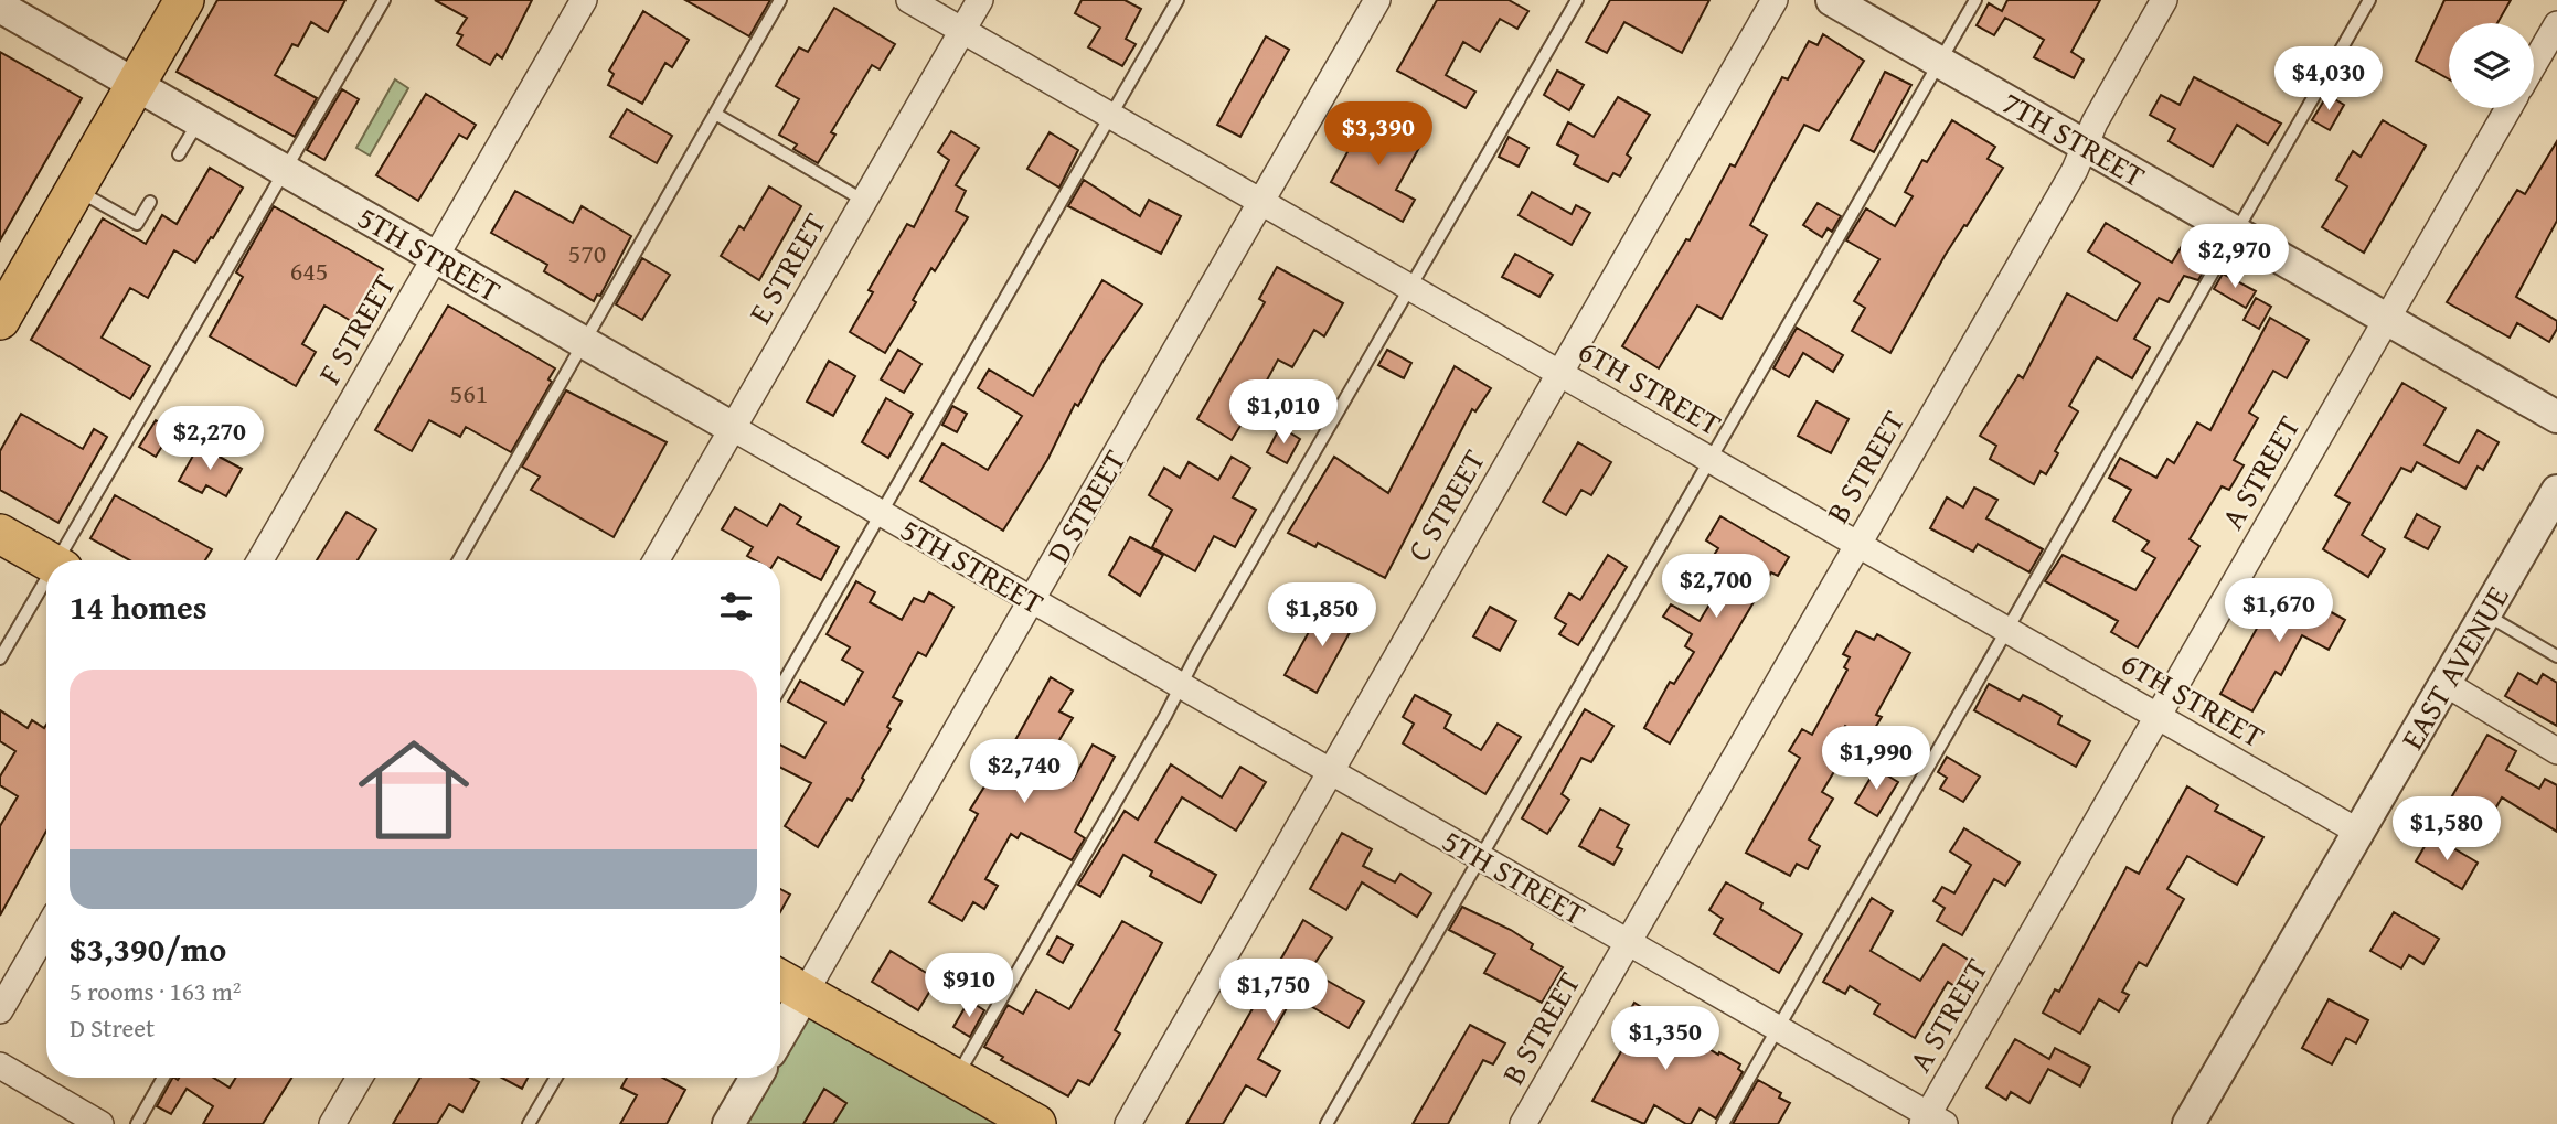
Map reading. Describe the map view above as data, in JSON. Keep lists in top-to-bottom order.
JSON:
{
  "streets": {
    "street": [
      "7TH STREET",
      "5TH STREET",
      "E STREET",
      "F STREET",
      "6TH STREET",
      "B STREET",
      "A STREET",
      "C STREET",
      "D STREET",
      "EAST AVENUE"
    ]
  },
  "crossings": [
    ["7TH STREET", "B STREET"],
    ["7TH STREET", "A STREET"],
    ["5TH STREET", "E STREET"],
    ["5TH STREET", "F STREET"],
    ["5TH STREET", "B STREET"],
    ["5TH STREET", "A STREET"],
    ["5TH STREET", "C STREET"],
    ["5TH STREET", "D STREET"],
    ["E STREET", "6TH STREET"],
    ["6TH STREET", "B STREET"],
    ["6TH STREET", "A STREET"],
    ["6TH STREET", "C STREET"],
    ["6TH STREET", "D STREET"],
    ["6TH STREET", "EAST AVENUE"]
  ],
  "house_numbers": ["570", "645", "561"],
  "page": {
    "price": [
      "$4,030",
      "$3,390",
      "$2,970",
      "$1,010",
      "$2,270",
      "$2,700",
      "$1,670",
      "$1,850",
      "$1,990",
      "$2,740",
      "$1,580",
      "$910",
      "$1,750",
      "$1,350"
    ],
    "heading": "14 homes",
    "list": [
      {
        "name": "$3,390/mo",
        "note": "5 rooms · 163 m² · D Street"
      }
    ]
  }
}
